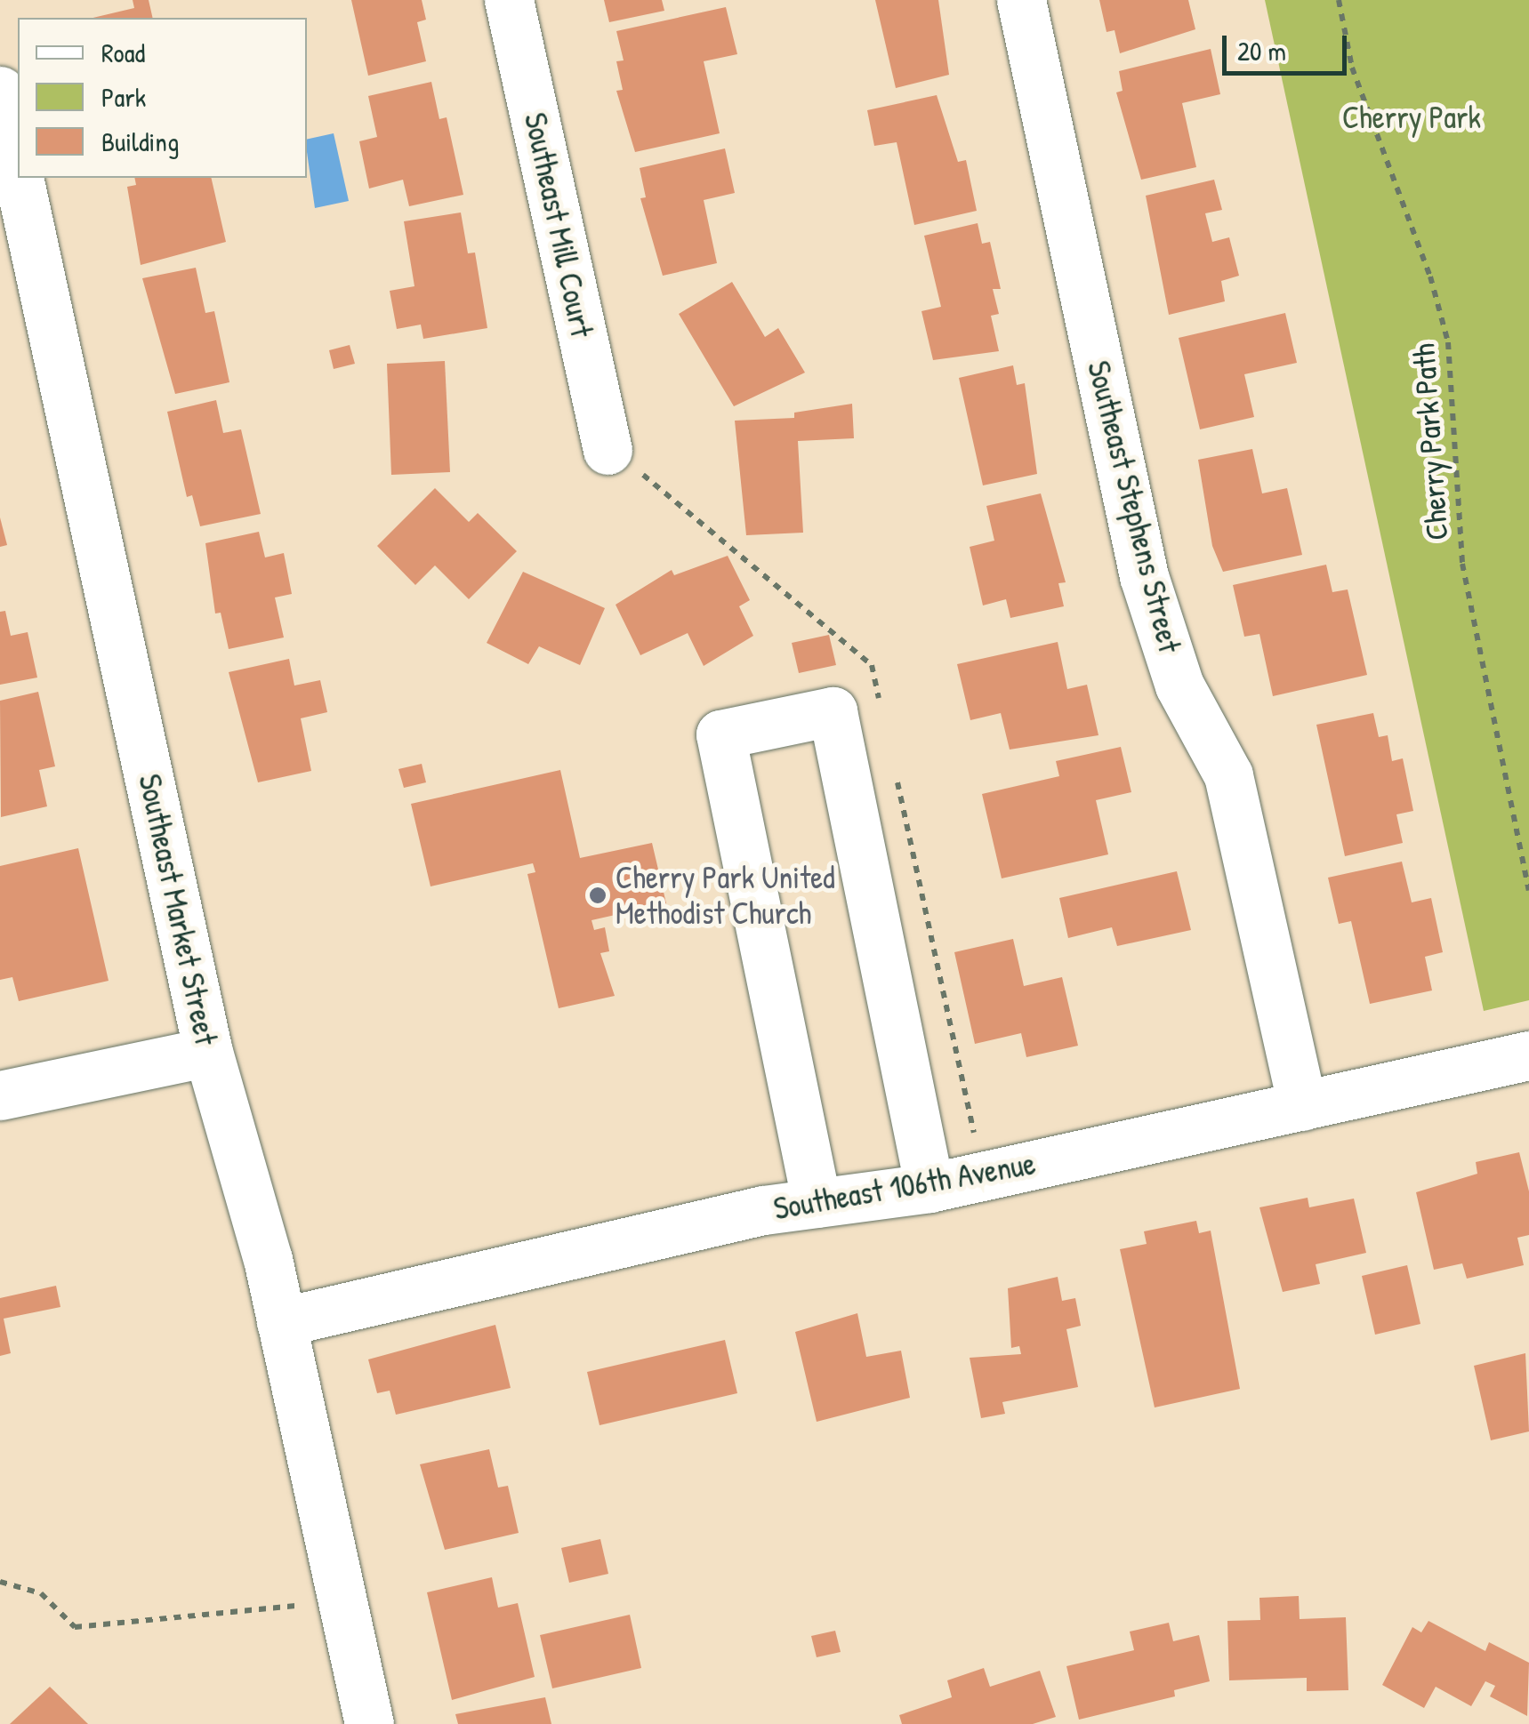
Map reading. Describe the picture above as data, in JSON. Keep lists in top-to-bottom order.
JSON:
{
  "streets": {
    "street": [
      "Southeast Mill Court",
      "Southeast Stephens Street",
      "Southeast Market Street",
      "Southeast 106th Avenue"
    ],
    "path": ["Cherry Park Path"]
  },
  "crossings": [
    ["Southeast Stephens Street", "Southeast 106th Avenue"],
    ["Southeast Market Street", "Southeast 106th Avenue"]
  ],
  "parks": ["Cherry Park"],
  "places": ["Cherry Park United Methodist Church"],
  "legend": ["Road", "Park", "Building"],
  "scale_bar": "20 m"
}
